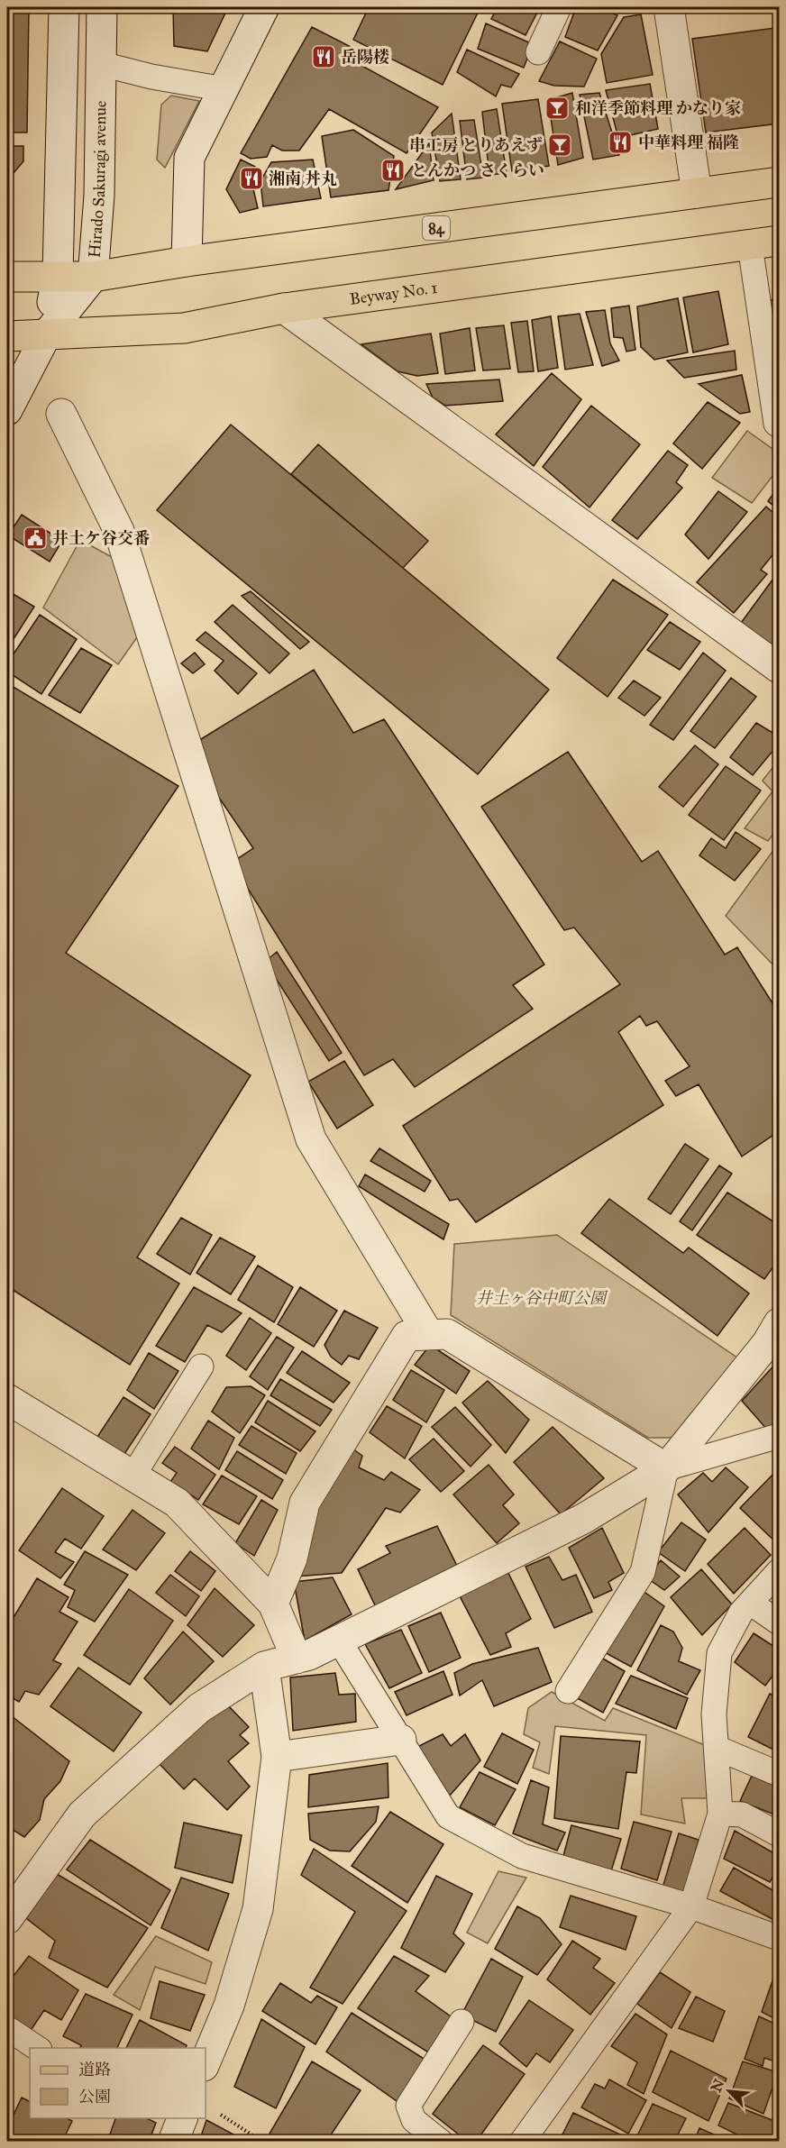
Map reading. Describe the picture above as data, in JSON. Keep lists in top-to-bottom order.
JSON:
{
  "streets": {
    "main road": ["84", "Beyway No. 1"],
    "street": ["Hirado Sakuragi avenue"]
  },
  "crossings": [
    ["Hirado Sakuragi avenue", "84"],
    ["Hirado Sakuragi avenue", "Beyway No. 1"]
  ],
  "parks": ["井土ヶ谷中町公園"],
  "places": {
    "restaurant": [
      "岳陽楼",
      "中華料理 福隆",
      "とんかつ さくらい",
      "湘南 丼丸"
    ],
    "bar": ["和洋季節料理 かなり家", "串工房 とりあえず"],
    "public building": ["井土ケ谷交番"]
  },
  "legend": ["道路", "公園"],
  "north": "top left"
}
